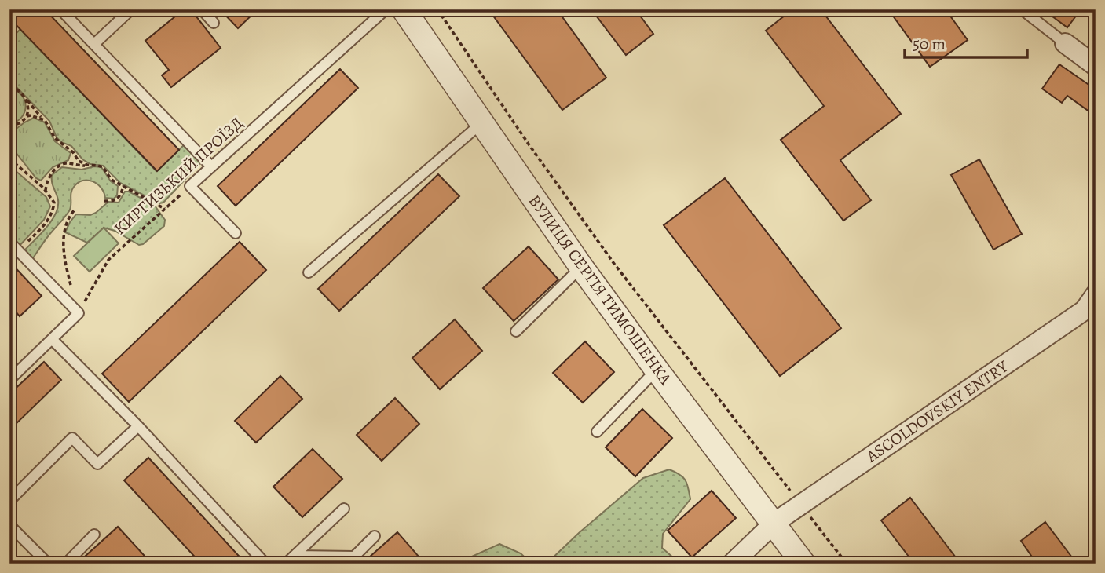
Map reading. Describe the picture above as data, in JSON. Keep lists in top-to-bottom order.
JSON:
{
  "streets": {
    "street": ["ВУЛИЦЯ СЕРГІЯ ТИМОШЕНКА", "ASCOLDOVSKIY ENTRY"],
    "lane": ["КИРГИЗЬКИЙ ПРОЇЗД"]
  },
  "crossings": [
    ["ВУЛИЦЯ СЕРГІЯ ТИМОШЕНКА", "ASCOLDOVSKIY ENTRY"]
  ],
  "scale_bar": "50 m"
}
